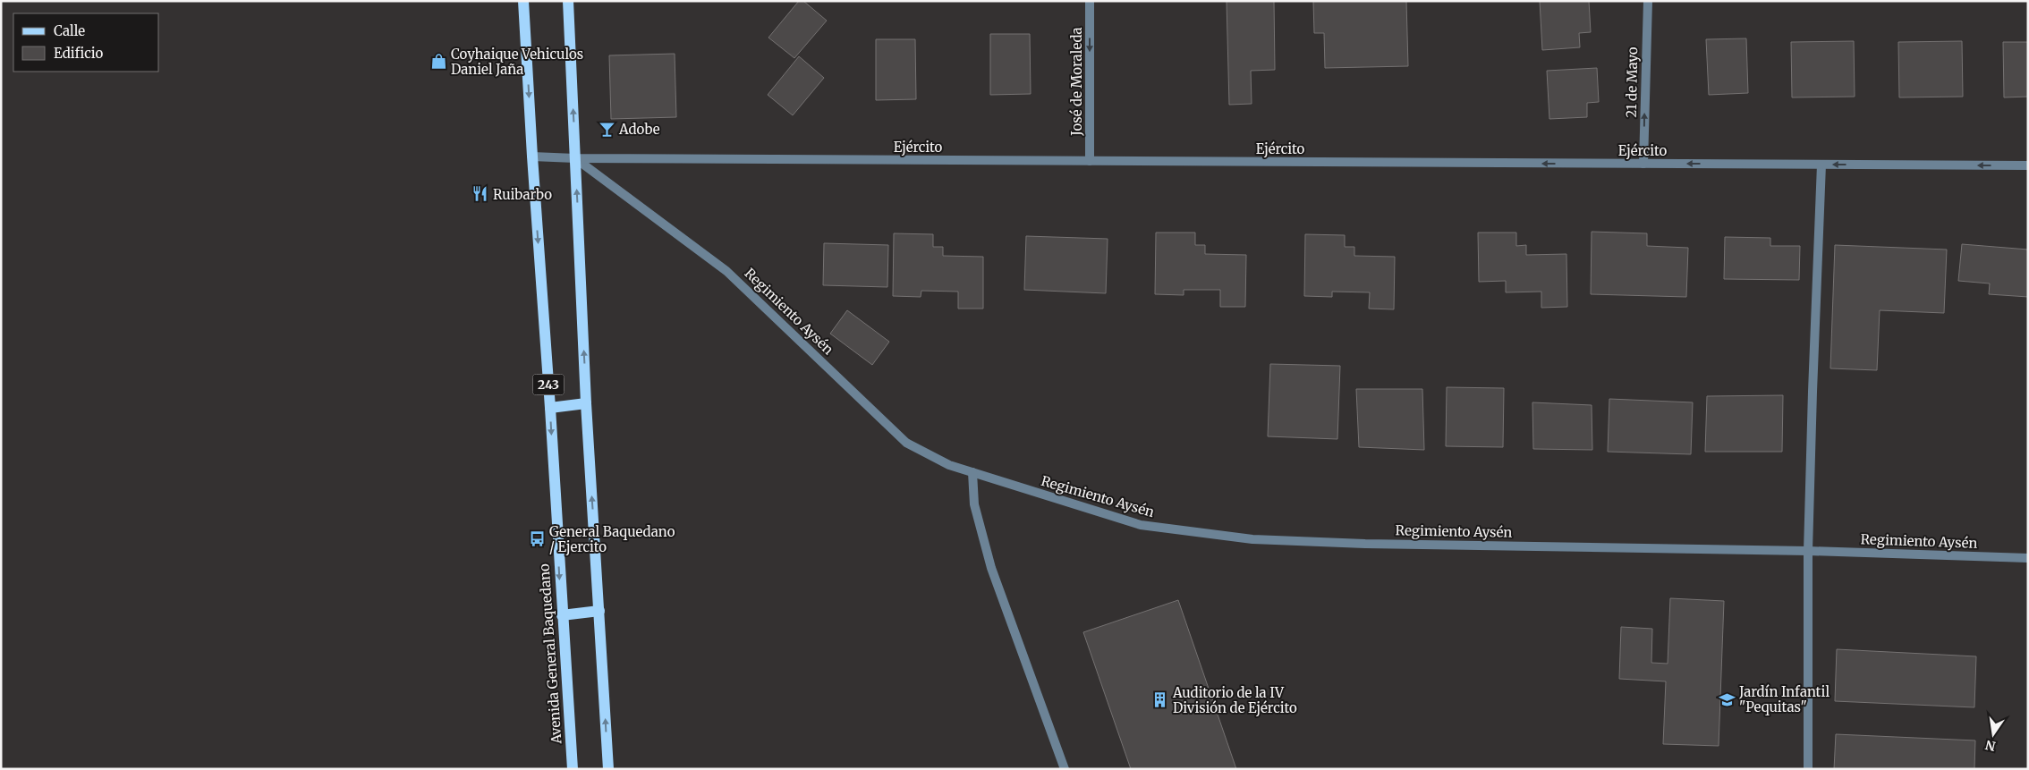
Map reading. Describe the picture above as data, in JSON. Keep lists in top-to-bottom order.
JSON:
{
  "streets": {
    "main road": ["243", "Avenida General Baquedano"],
    "street": [
      "José de Moraleda",
      "21 de Mayo",
      "Ejército",
      "Regimiento Aysén"
    ]
  },
  "crossings": [
    ["José de Moraleda", "Ejército"],
    ["21 de Mayo", "Ejército"],
    ["Ejército", "Regimiento Aysén"],
    ["Ejército", "Avenida General Baquedano"]
  ],
  "one_way": ["José de Moraleda", "21 de Mayo", "Ejército"],
  "places": {
    "shop": ["Coyhaique Vehiculos Daniel Jaña"],
    "bar": ["Adobe"],
    "restaurant": ["Ruibarbo"],
    "bus stop": ["General Baquedano / Ejercito"],
    "school or university": ["Jardín Infantil \"Pequitas\""],
    "building": ["Auditorio de la IV División de Ejército"]
  },
  "legend": ["Calle", "Edificio"],
  "north": "bottom"
}
